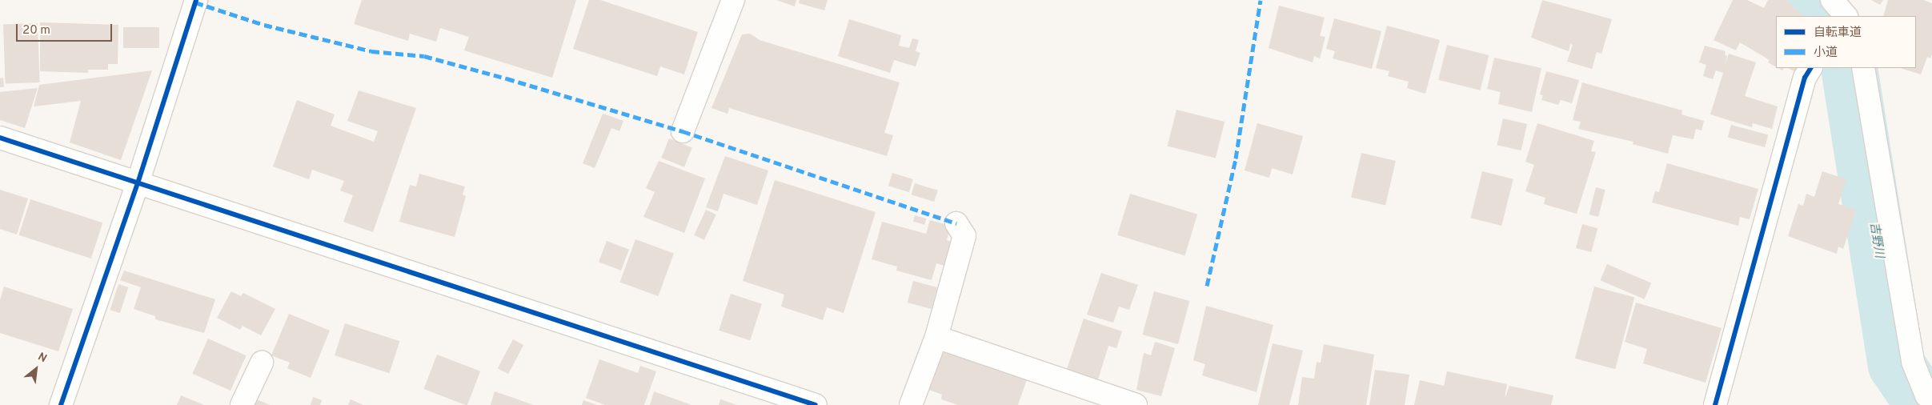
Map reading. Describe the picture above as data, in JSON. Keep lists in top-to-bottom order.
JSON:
{
  "water": ["吉野川"],
  "legend": ["自転車道", "小道"],
  "scale_bar": "20 m",
  "north": "top right"
}
